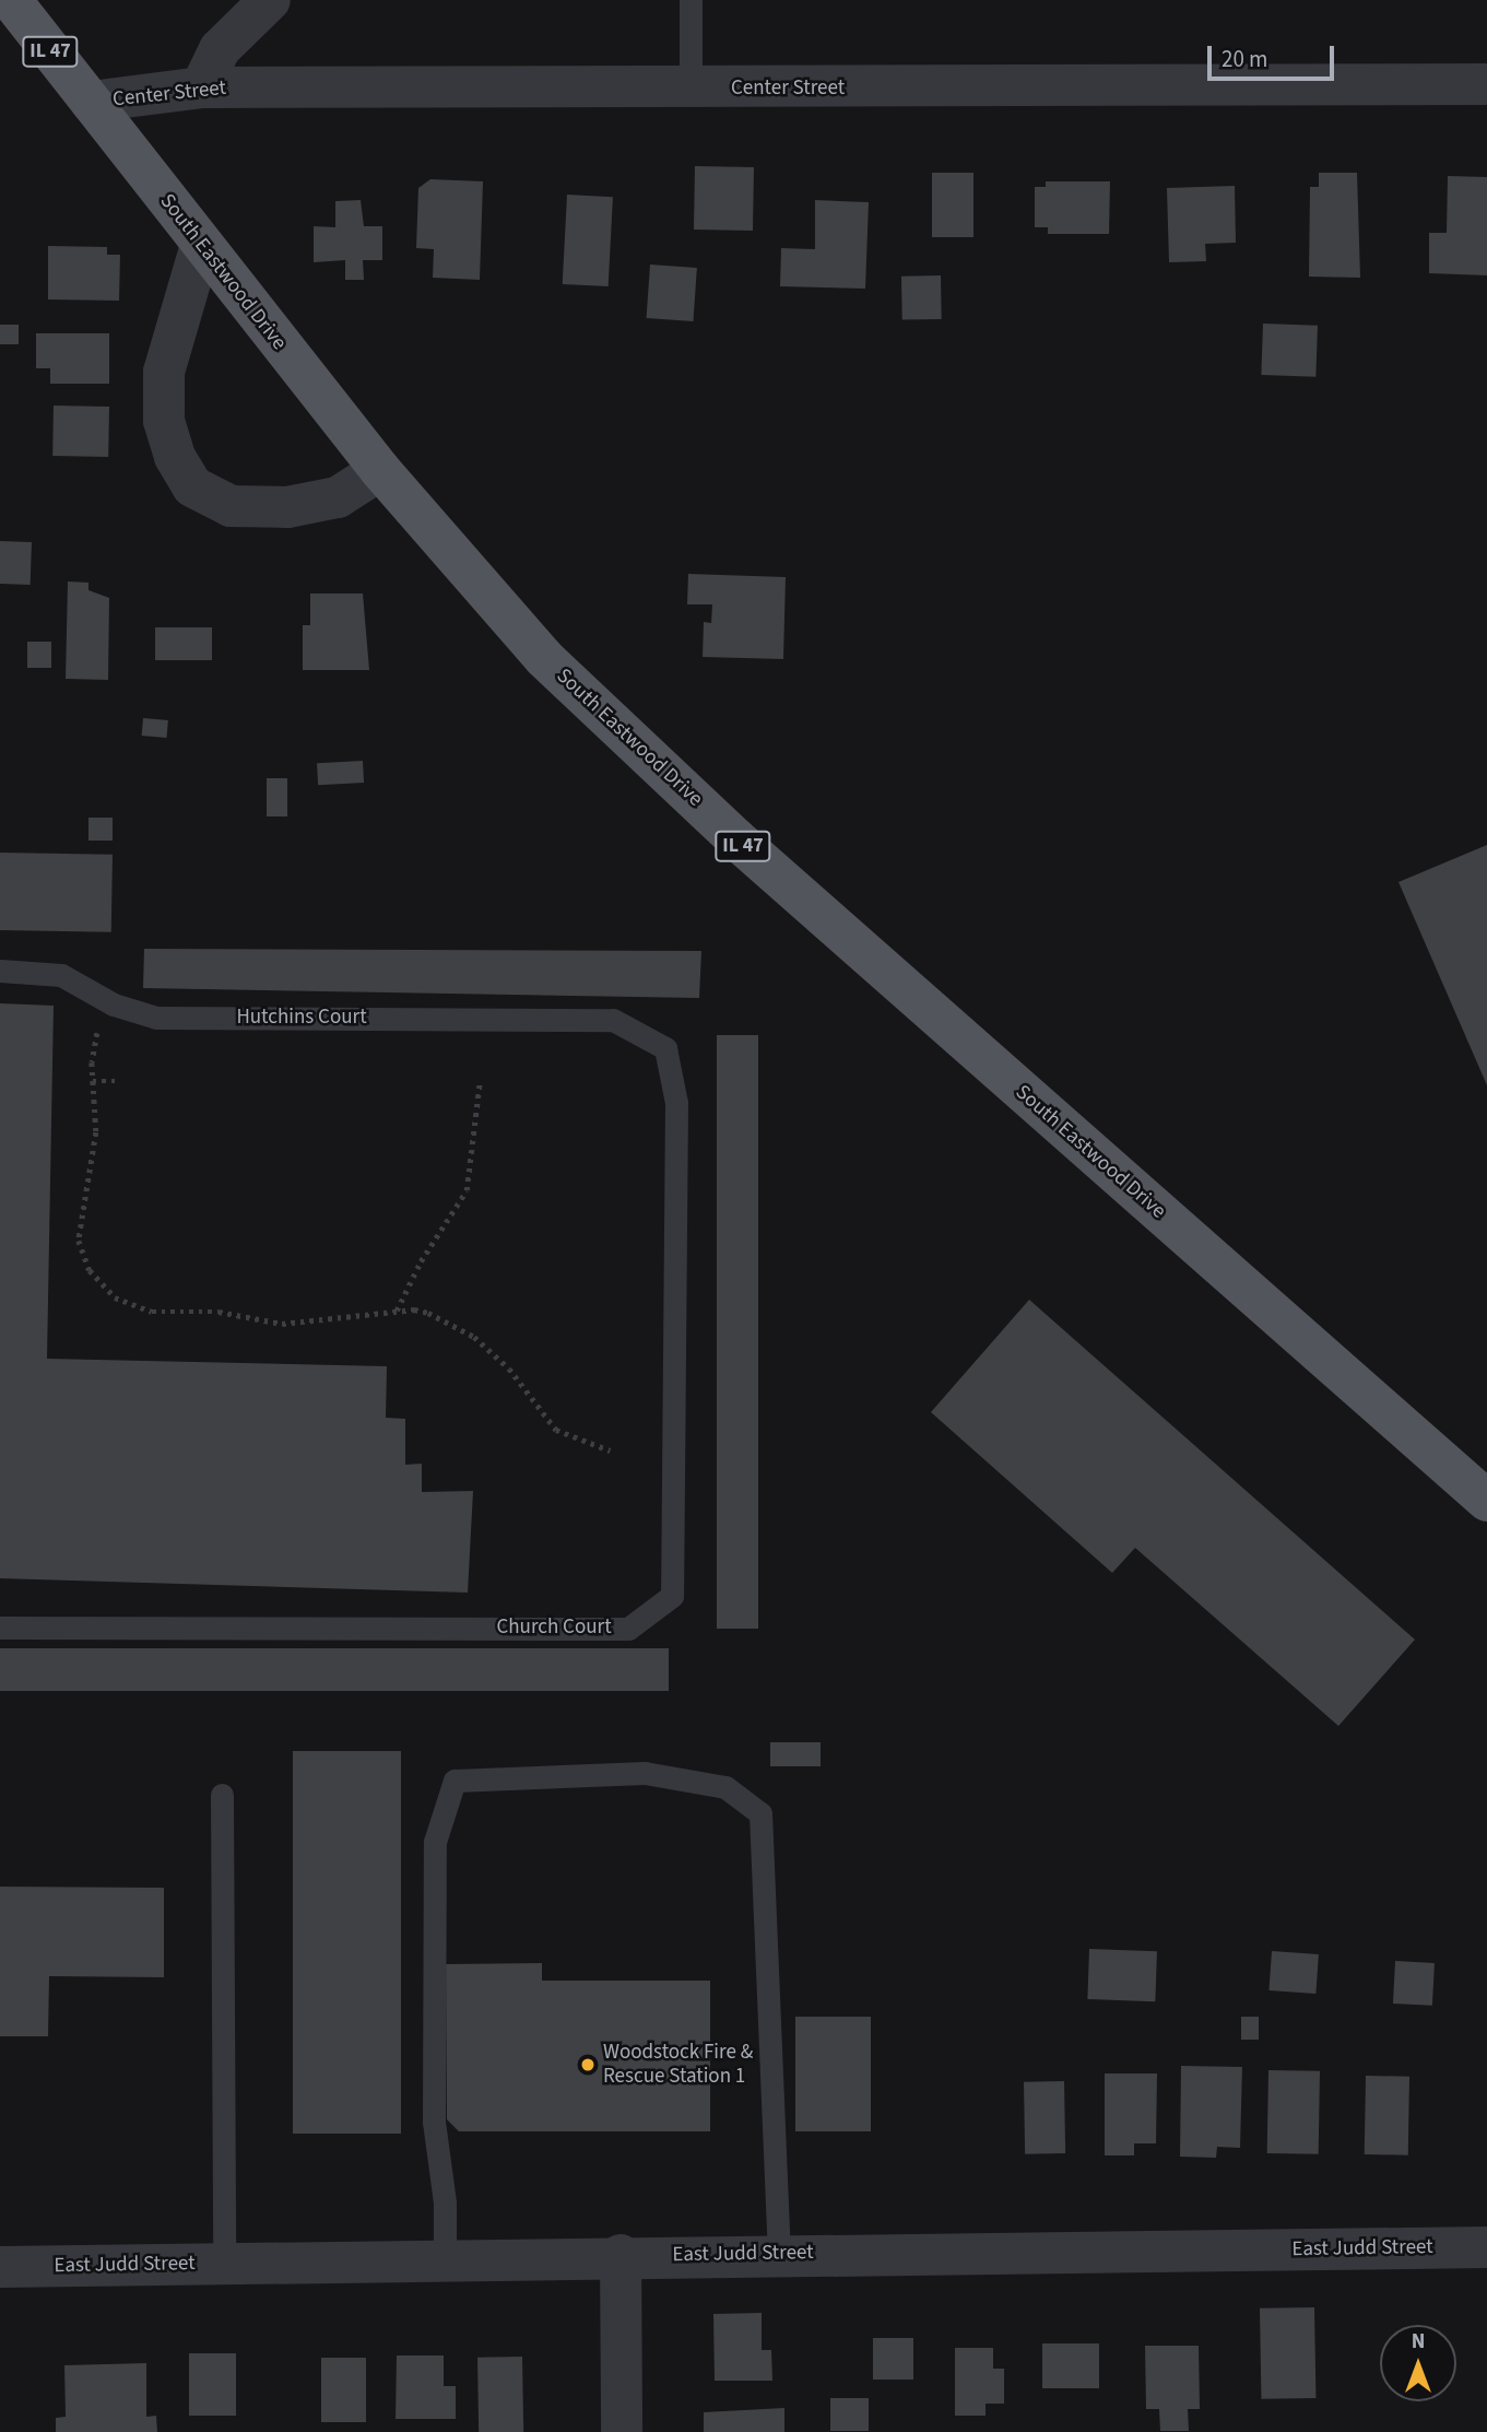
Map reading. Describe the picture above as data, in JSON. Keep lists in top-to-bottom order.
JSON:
{
  "streets": {
    "main road": ["IL 47", "South Eastwood Drive"],
    "street": ["Center Street", "East Judd Street"],
    "lane": ["Hutchins Court", "Church Court"]
  },
  "crossings": [
    ["Center Street", "South Eastwood Drive"],
    ["Hutchins Court", "Church Court"]
  ],
  "places": ["Woodstock Fire & Rescue Station 1"],
  "scale_bar": "20 m",
  "north": "top"
}
